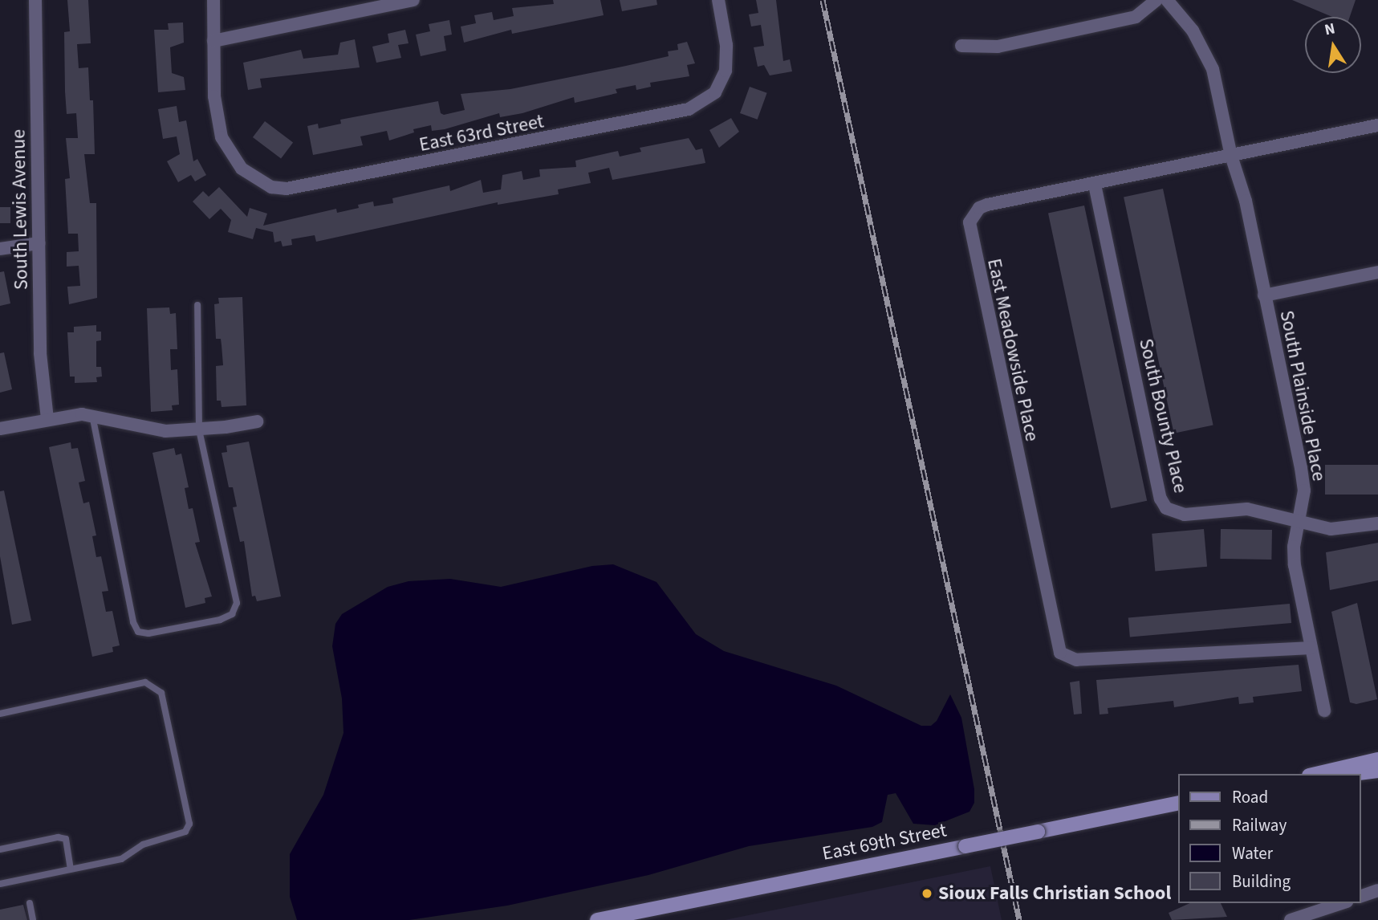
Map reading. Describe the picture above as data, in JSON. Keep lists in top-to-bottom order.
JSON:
{
  "streets": {
    "main road": ["East 69th Street"],
    "street": [
      "East 63rd Street",
      "South Lewis Avenue",
      "East Meadowside Place",
      "South Plainside Place",
      "South Bounty Place"
    ]
  },
  "crossings": [
    ["East Meadowside Place", "South Plainside Place"],
    ["East Meadowside Place", "South Bounty Place"],
    ["South Plainside Place", "South Bounty Place"]
  ],
  "places": ["Sioux Falls Christian School"],
  "legend": [
    "Road",
    "Railway",
    "Water",
    "Building"
  ],
  "north": "top"
}
